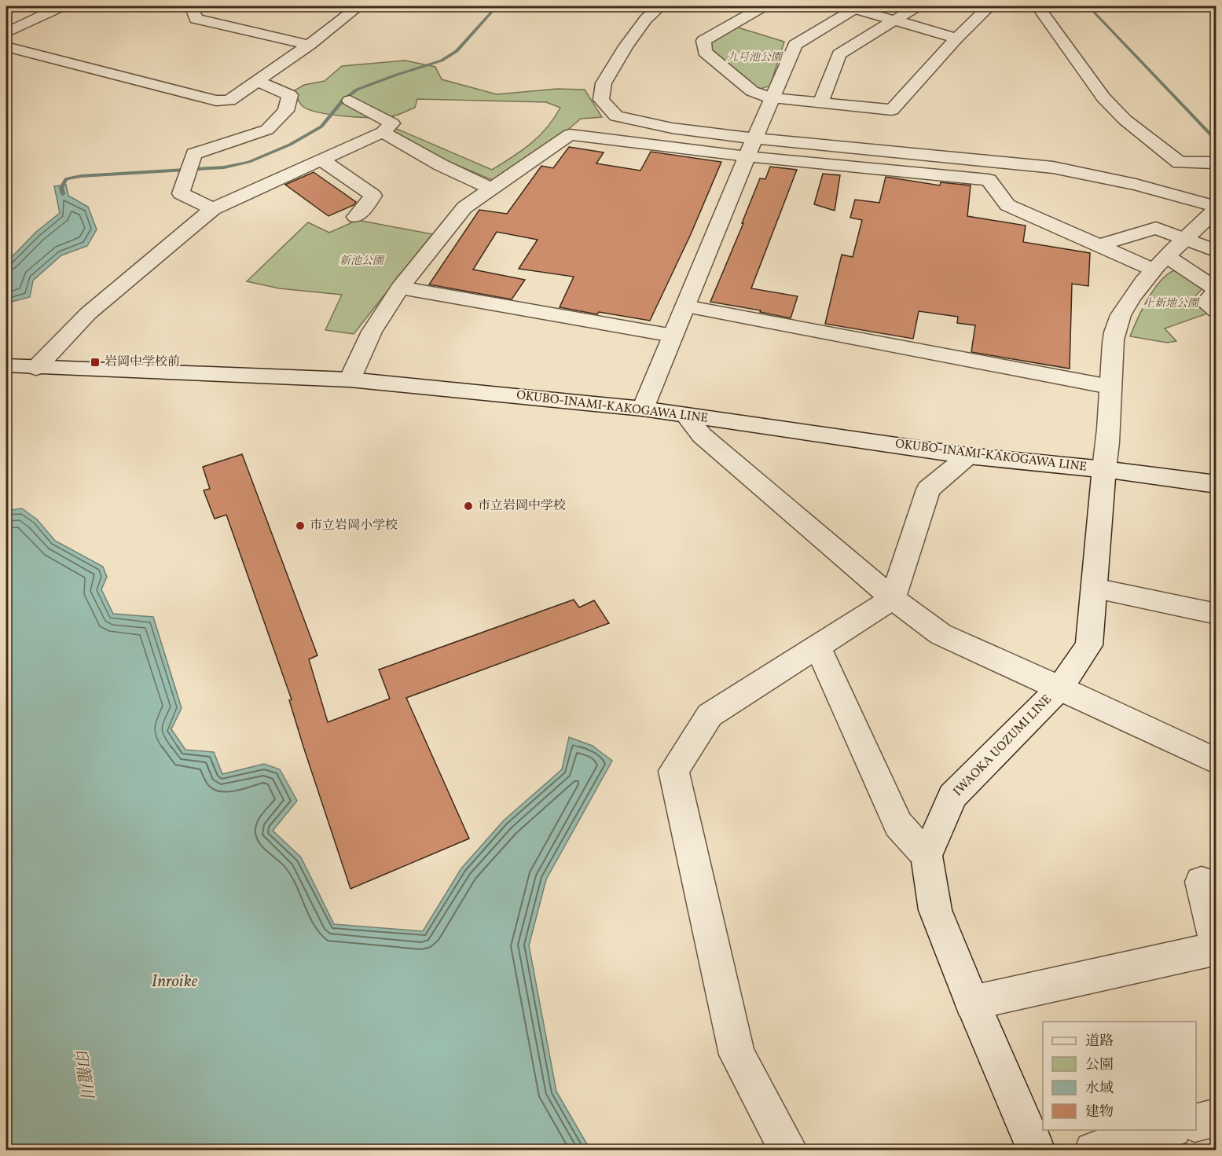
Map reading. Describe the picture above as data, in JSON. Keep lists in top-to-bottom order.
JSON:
{
  "streets": {
    "street": ["OKUBO-INAMI-KAKOGAWA LINE", "IWAOKA UOZUMI LINE"]
  },
  "crossings": [
    ["OKUBO-INAMI-KAKOGAWA LINE", "IWAOKA UOZUMI LINE"]
  ],
  "water": ["Inroike", "印籠川"],
  "parks": ["九号池公園", "新池公園", "上新地公園"],
  "places": {
    "transit": ["岩岡中学校前"],
    "other": ["市立岩岡中学校", "市立岩岡小学校"]
  },
  "legend": [
    "道路",
    "公園",
    "水域",
    "建物"
  ]
}
